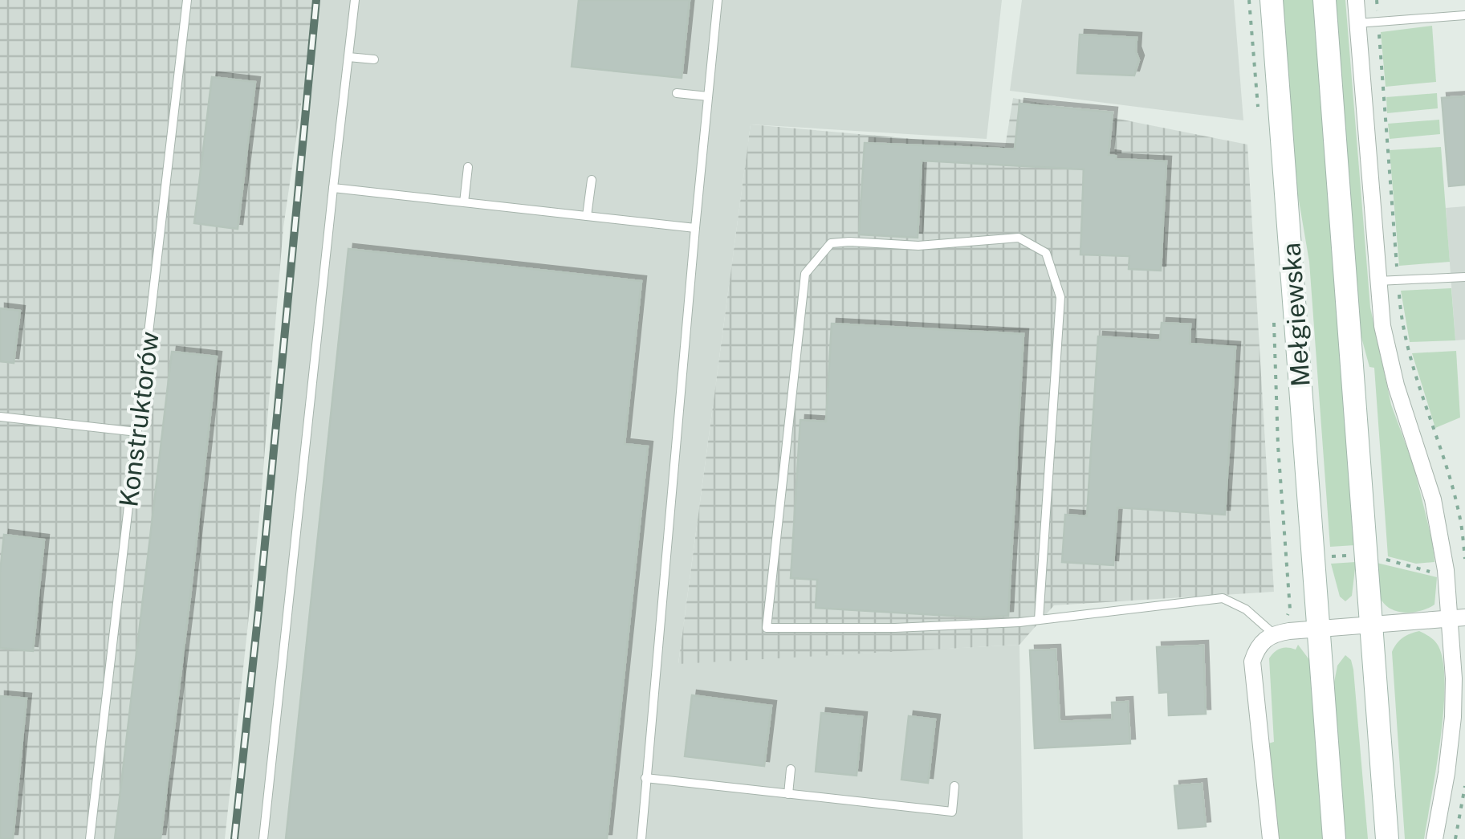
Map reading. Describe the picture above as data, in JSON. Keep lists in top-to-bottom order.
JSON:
{
  "streets": {
    "main road": ["Mełgiewska"],
    "lane": ["Konstruktorów"]
  }
}
